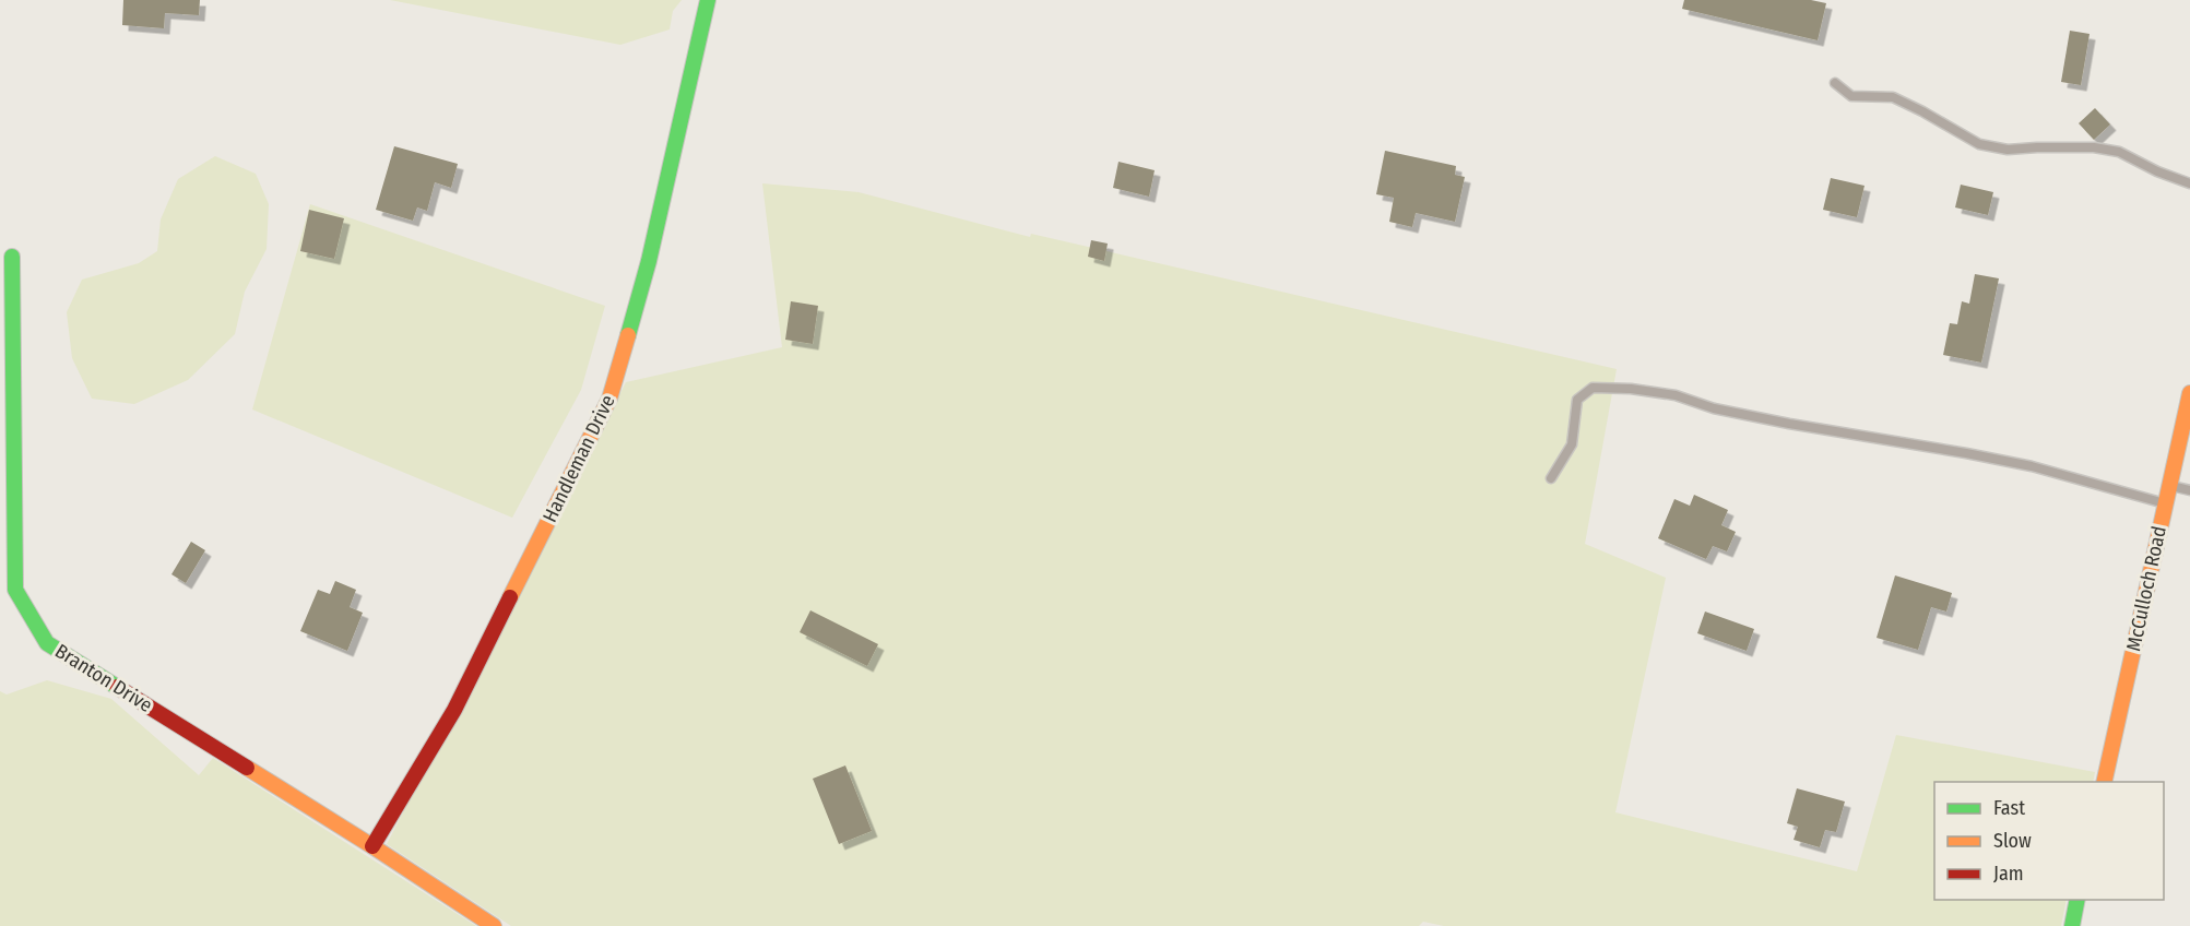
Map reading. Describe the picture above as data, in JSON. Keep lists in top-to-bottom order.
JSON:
{
  "streets": {
    "street": ["Handleman Drive", "McCulloch Road", "Branton Drive"]
  },
  "crossings": [
    ["Handleman Drive", "Branton Drive"]
  ],
  "legend": ["Fast", "Slow", "Jam"]
}
